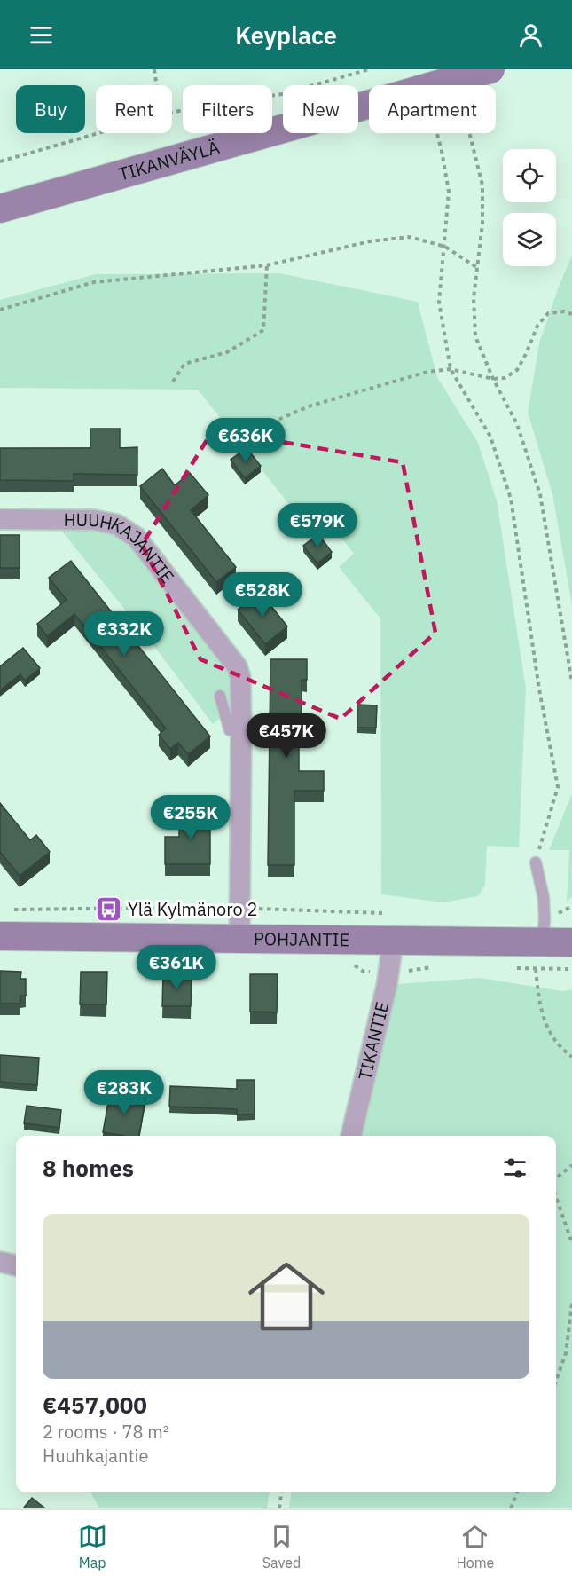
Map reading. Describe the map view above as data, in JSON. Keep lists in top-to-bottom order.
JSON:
{
  "streets": {
    "street": [
      "TIKANVÄYLÄ",
      "HUUHKAJANTIE",
      "POHJANTIE",
      "TIKANTIE"
    ]
  },
  "crossings": [
    ["HUUHKAJANTIE", "POHJANTIE"],
    ["POHJANTIE", "TIKANTIE"]
  ],
  "places": {
    "bus stop": ["Ylä Kylmänoro 2"]
  },
  "page": {
    "header": "Keyplace",
    "chip": [
      "Buy",
      "Rent",
      "Filters",
      "New",
      "Apartment"
    ],
    "price": [
      "€636K",
      "€579K",
      "€528K",
      "€332K",
      "€457K",
      "€255K",
      "€361K",
      "€283K"
    ],
    "heading": "8 homes",
    "list": [
      {
        "name": "€457,000",
        "note": "2 rooms · 78 m² · Huuhkajantie"
      }
    ],
    "tabs": ["Map", "Saved", "Home"]
  }
}
